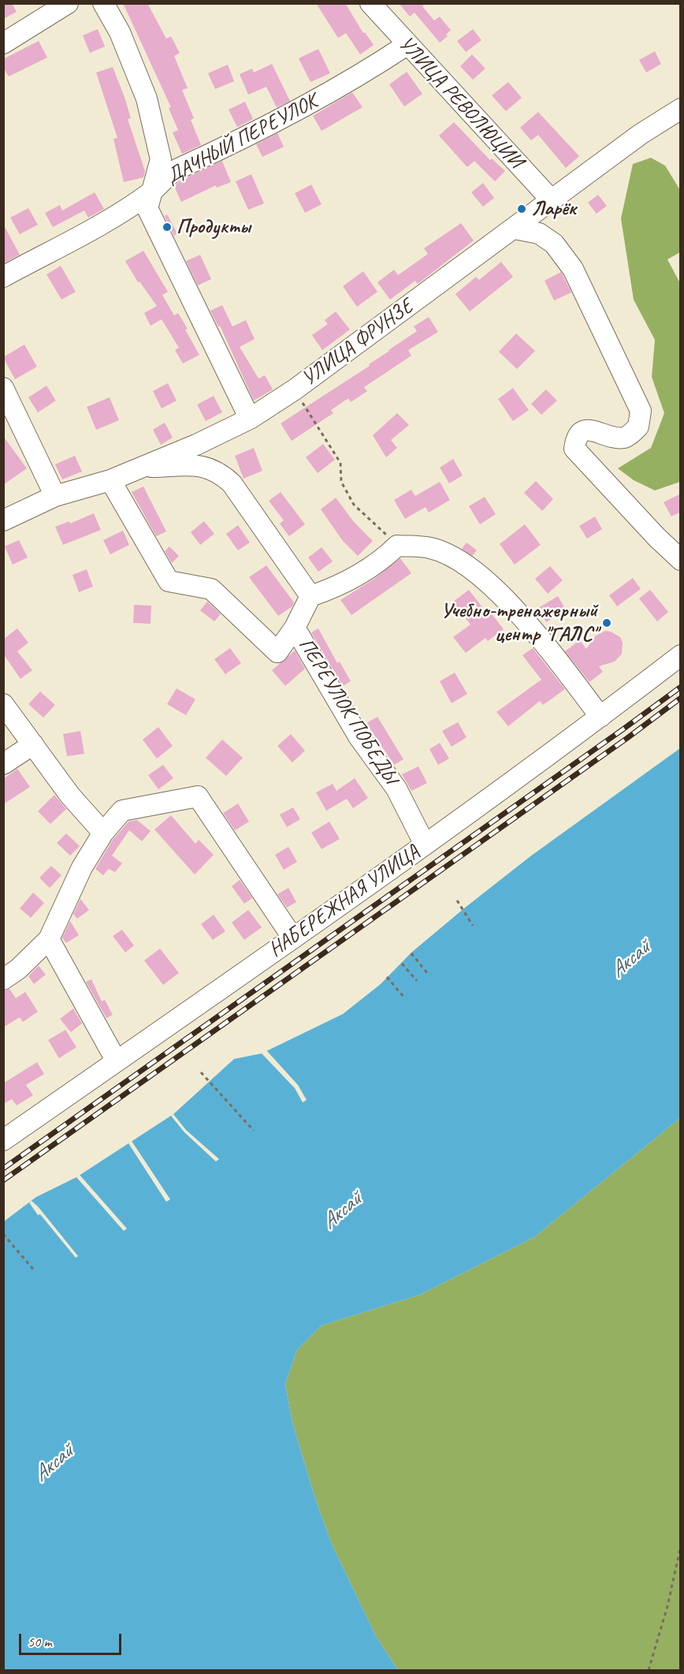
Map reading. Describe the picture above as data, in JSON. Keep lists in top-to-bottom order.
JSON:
{
  "streets": {
    "street": [
      "УЛИЦА РЕВОЛЮЦИИ",
      "ДАЧНЫЙ ПЕРЕУЛОК",
      "УЛИЦА ФРУНЗЕ",
      "ПЕРЕУЛОК ПОБЕДЫ",
      "НАБЕРЕЖНАЯ УЛИЦА"
    ]
  },
  "crossings": [
    ["УЛИЦА РЕВОЛЮЦИИ", "ДАЧНЫЙ ПЕРЕУЛОК"],
    ["УЛИЦА РЕВОЛЮЦИИ", "УЛИЦА ФРУНЗЕ"],
    ["УЛИЦА ФРУНЗЕ", "ПЕРЕУЛОК ПОБЕДЫ"],
    ["ПЕРЕУЛОК ПОБЕДЫ", "НАБЕРЕЖНАЯ УЛИЦА"]
  ],
  "water": ["Аксай"],
  "places": ["Ларёк", "Продукты", "Учебно-тренажерный центр \"ГАЛС\""],
  "scale_bar": "50 m"
}
